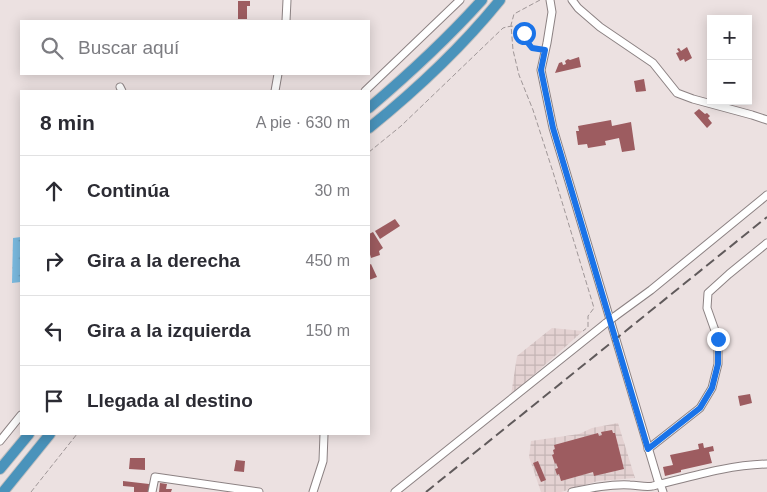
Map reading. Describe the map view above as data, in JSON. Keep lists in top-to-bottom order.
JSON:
{
  "page": {
    "map_buttons": ["+", "−"],
    "search": "Buscar aquí",
    "heading": ["8 min", "A pie · 630 m"],
    "list": [
      ["Continúa", "30 m"],
      ["Gira a la derecha", "450 m"],
      ["Gira a la izquierda", "150 m"],
      "Llegada al destino"
    ]
  }
}
